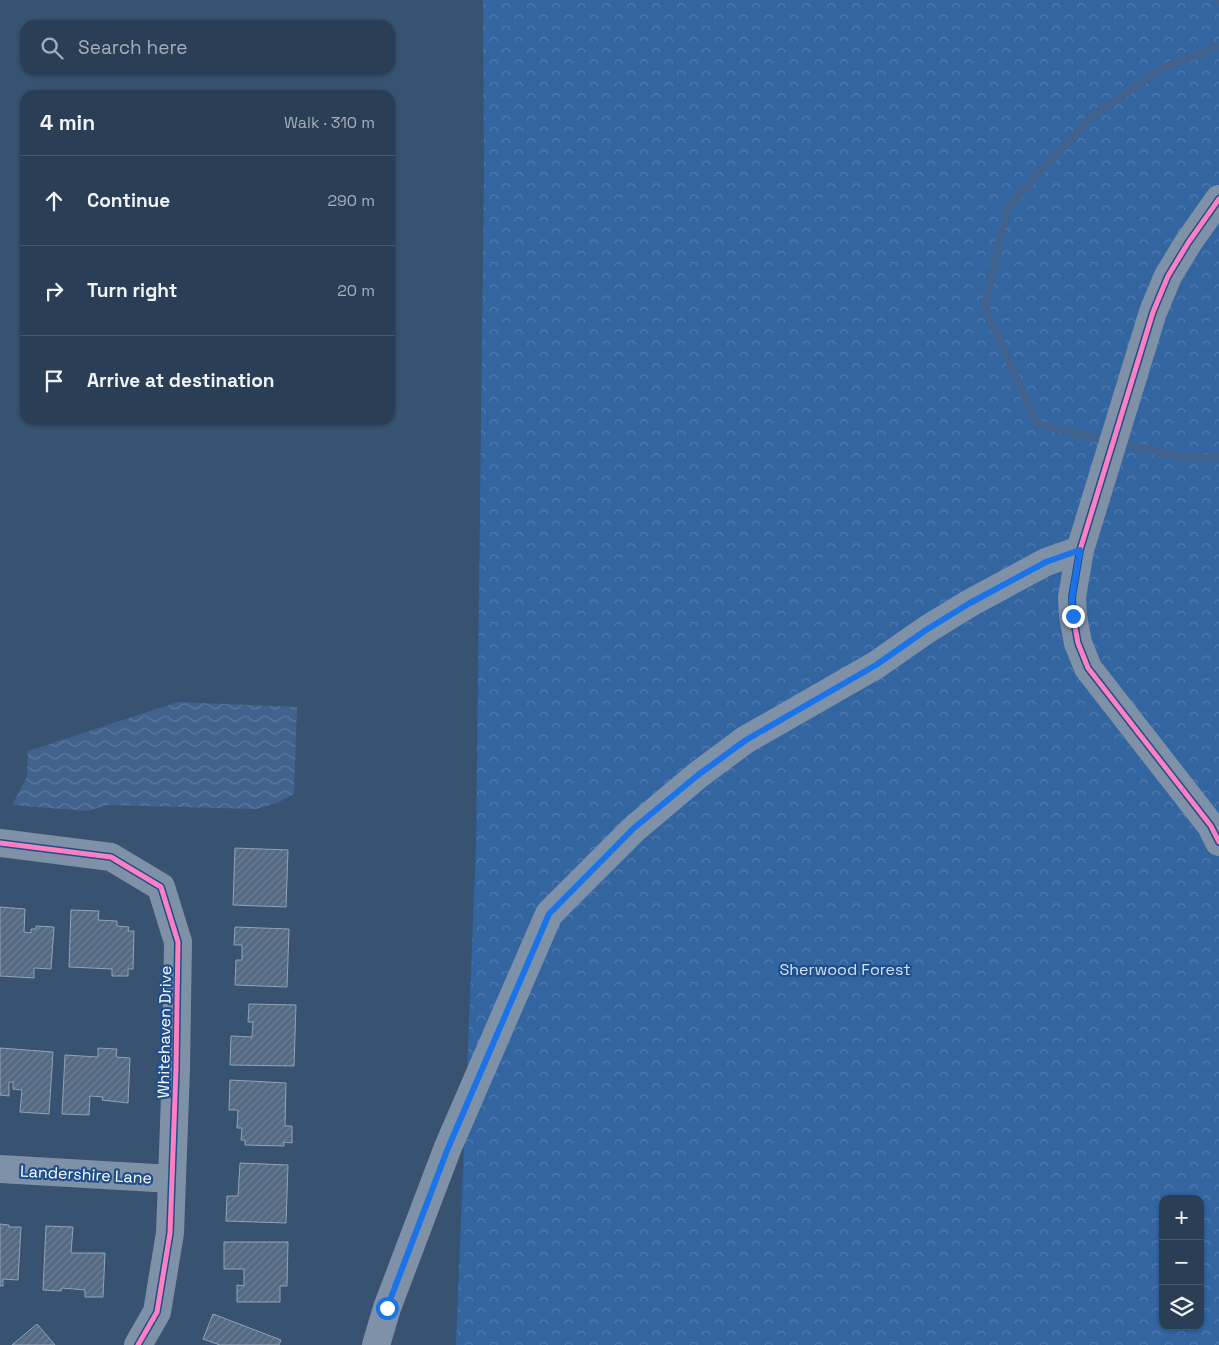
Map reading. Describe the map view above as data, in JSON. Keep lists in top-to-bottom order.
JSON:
{
  "streets": {
    "street": ["Whitehaven Drive", "Landershire Lane"]
  },
  "crossings": [
    ["Whitehaven Drive", "Landershire Lane"]
  ],
  "parks": ["Sherwood Forest"],
  "page": {
    "search": "Search here",
    "heading": ["4 min", "Walk · 310 m"],
    "list": [
      ["Continue", "290 m"],
      ["Turn right", "20 m"],
      "Arrive at destination"
    ],
    "map_buttons": ["+", "−"]
  }
}
